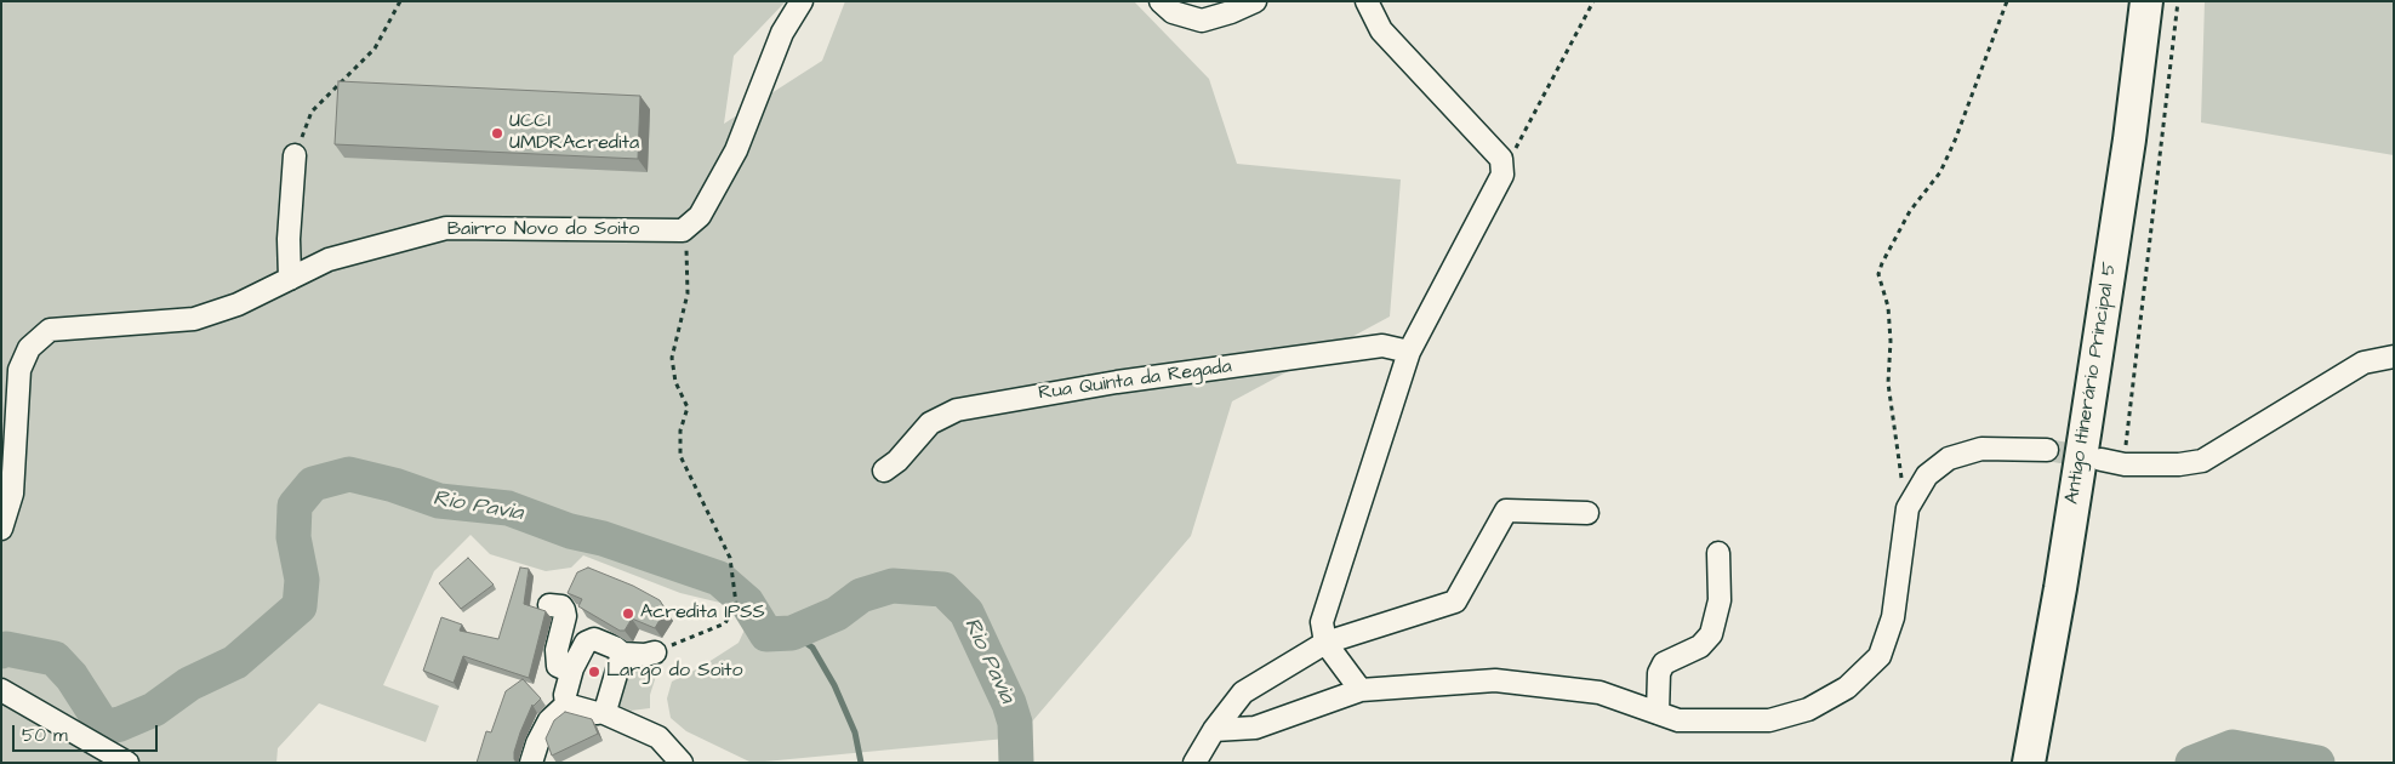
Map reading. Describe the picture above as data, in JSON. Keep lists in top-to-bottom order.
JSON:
{
  "streets": {
    "highway": ["Antigo Itinerário Principal 5"],
    "street": ["Bairro Novo do Soito", "Rua Quinta da Regada"]
  },
  "water": ["Rio Pavia"],
  "places": ["UCCI UMDRAcredita", "Acredita IPSS", "Largo do Soito"],
  "scale_bar": "50 m"
}
